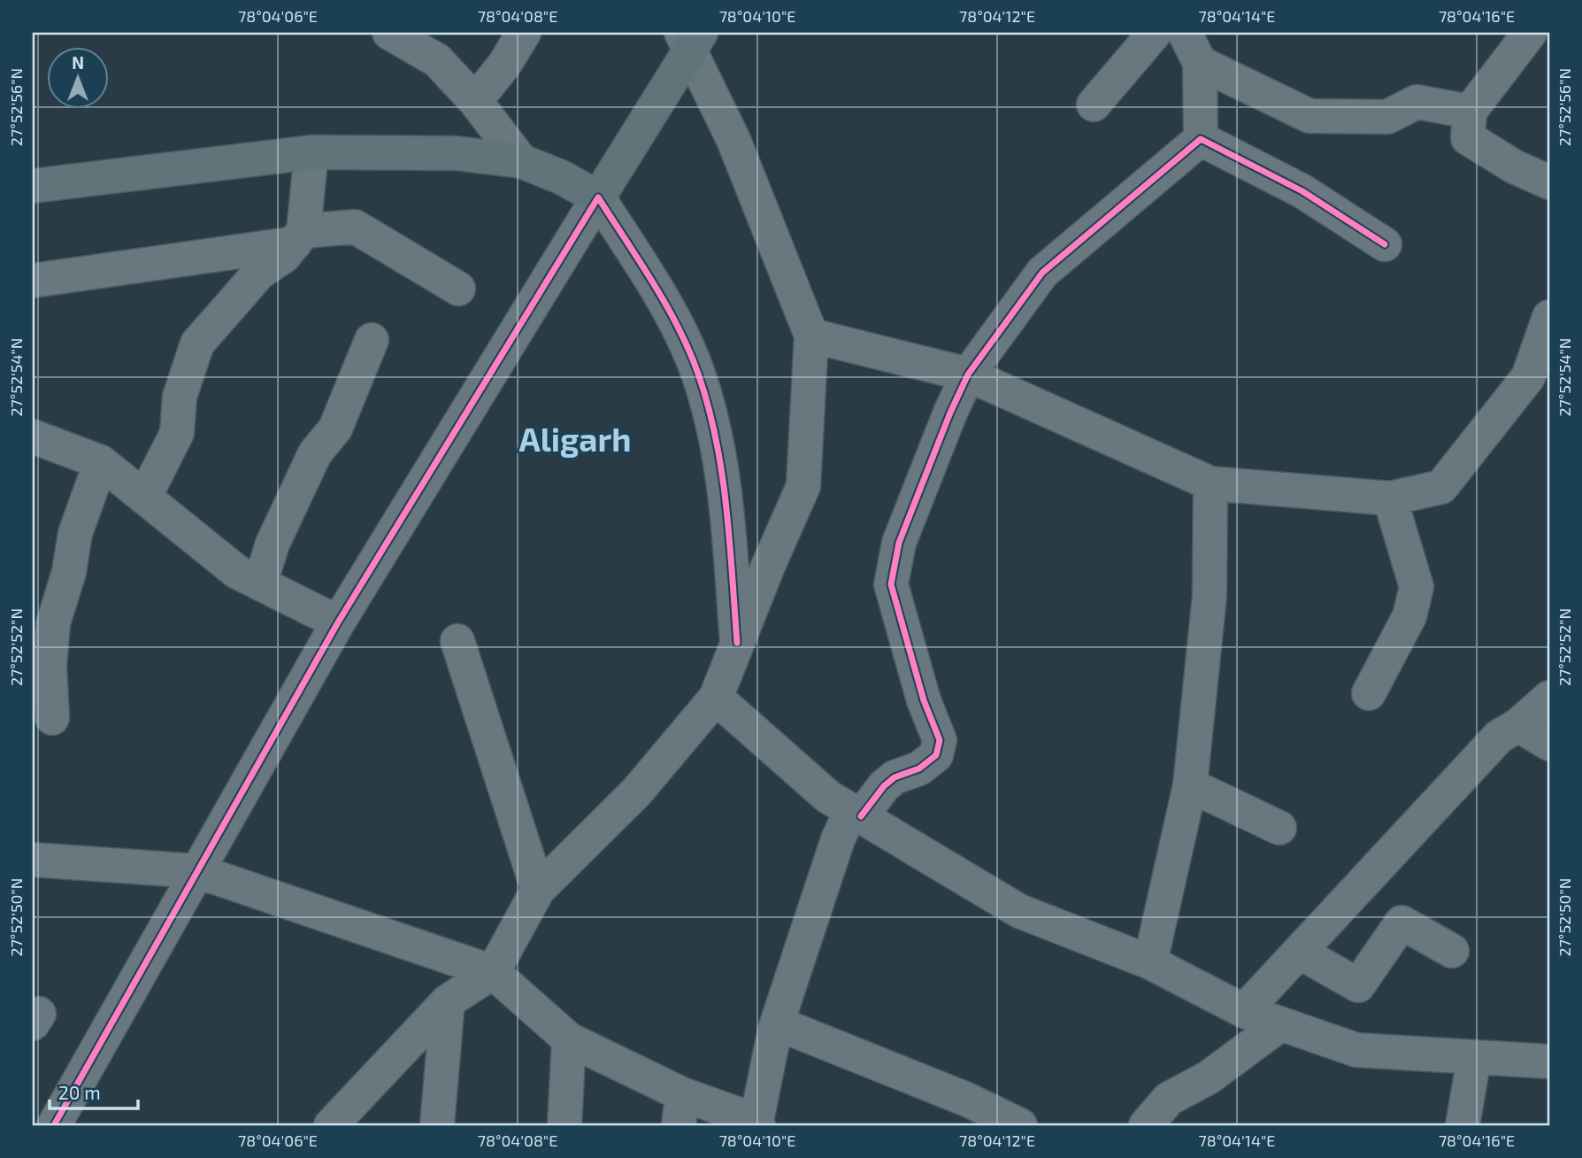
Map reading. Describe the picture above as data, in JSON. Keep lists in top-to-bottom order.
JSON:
{
  "districts": ["Aligarh"],
  "scale_bar": "20 m",
  "north": "top",
  "coordinates": [
    "78°04'06\"E",
    "78°04'08\"E",
    "78°04'10\"E",
    "78°04'12\"E",
    "78°04'14\"E",
    "78°04'16\"E",
    "27°52'56\"N",
    "27°52'54\"N",
    "27°52'52\"N",
    "27°52'50\"N"
  ]
}
